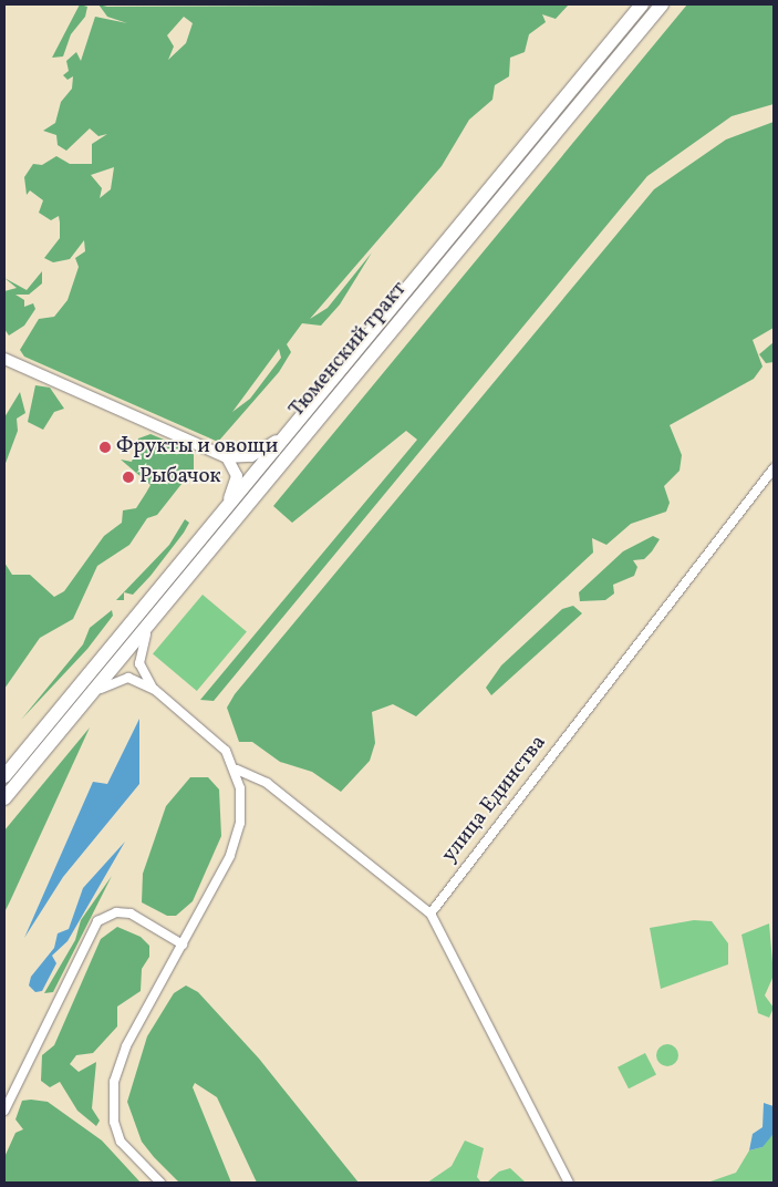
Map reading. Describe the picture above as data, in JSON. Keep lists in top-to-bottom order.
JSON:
{
  "streets": {
    "main road": ["Тюменский тракт"],
    "street": ["улица Единства"]
  },
  "places": ["Фрукты и овощи", "Рыбачок"]
}
